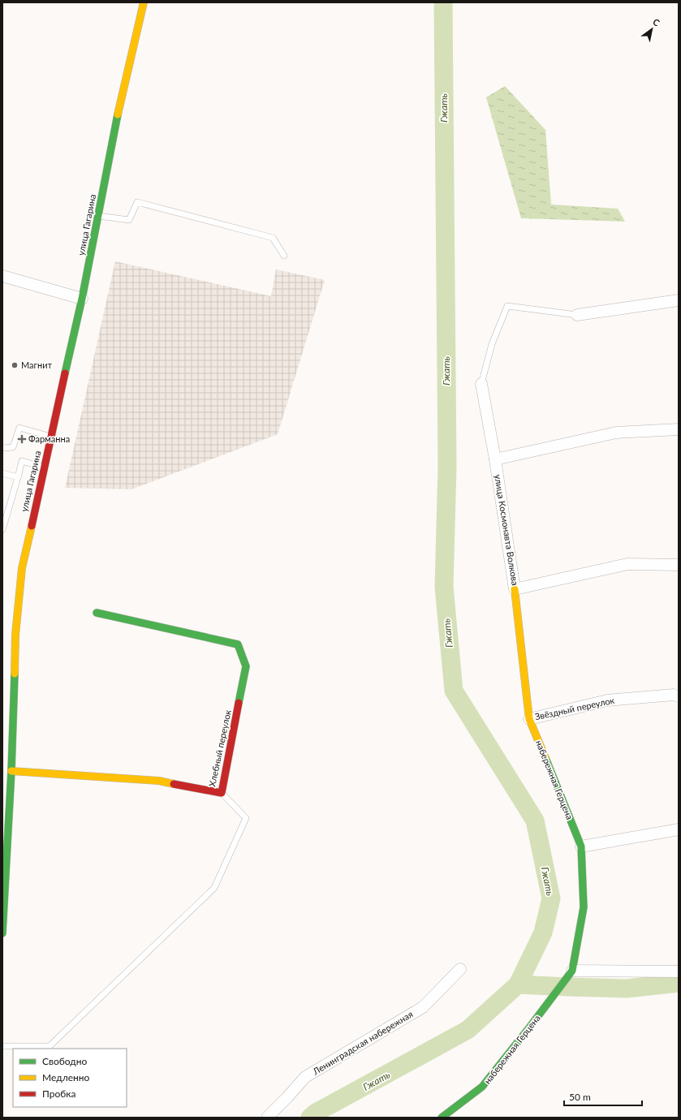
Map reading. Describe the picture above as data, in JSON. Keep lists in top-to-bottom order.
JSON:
{
  "streets": {
    "street": [
      "улица Гагарина",
      "улица Космонавта Волкова",
      "Звёздный переулок",
      "Хлебный переулок",
      "набережная Герцена",
      "Ленинградская набережная"
    ]
  },
  "crossings": [
    ["улица Гагарина", "Хлебный переулок"],
    ["улица Космонавта Волкова", "набережная Герцена"],
    ["Звёздный переулок", "набережная Герцена"]
  ],
  "water": ["Гжать"],
  "places": {
    "other": ["Магнит"],
    "health": ["Фарманна"]
  },
  "legend": ["Свободно", "Медленно", "Пробка"],
  "scale_bar": "50 m",
  "north": "top right"
}
